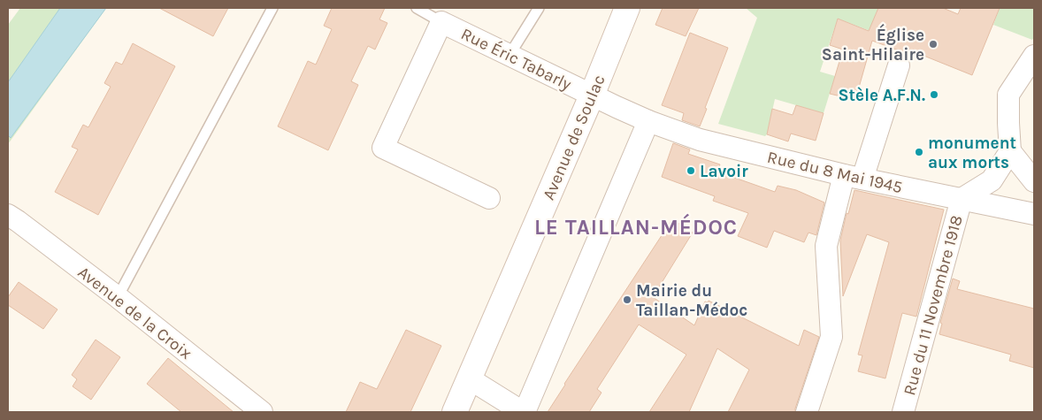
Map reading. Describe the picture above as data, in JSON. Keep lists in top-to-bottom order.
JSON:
{
  "streets": {
    "main road": ["Avenue de Soulac"],
    "street": [
      "Rue Éric Tabarly",
      "Rue du 8 Mai 1945",
      "Rue du 11 Novembre 1918",
      "Avenue de la Croix"
    ]
  },
  "crossings": [
    ["Rue Éric Tabarly", "Avenue de Soulac"],
    ["Rue Éric Tabarly", "Rue du 8 Mai 1945"],
    ["Avenue de Soulac", "Rue du 8 Mai 1945"],
    ["Rue du 8 Mai 1945", "Rue du 11 Novembre 1918"]
  ],
  "districts": ["LE TAILLAN-MÉDOC"],
  "places": [
    "Église Saint-Hilaire",
    "Stèle A.F.N.",
    "monument aux morts",
    "Lavoir",
    "Mairie du Taillan-Médoc"
  ]
}
